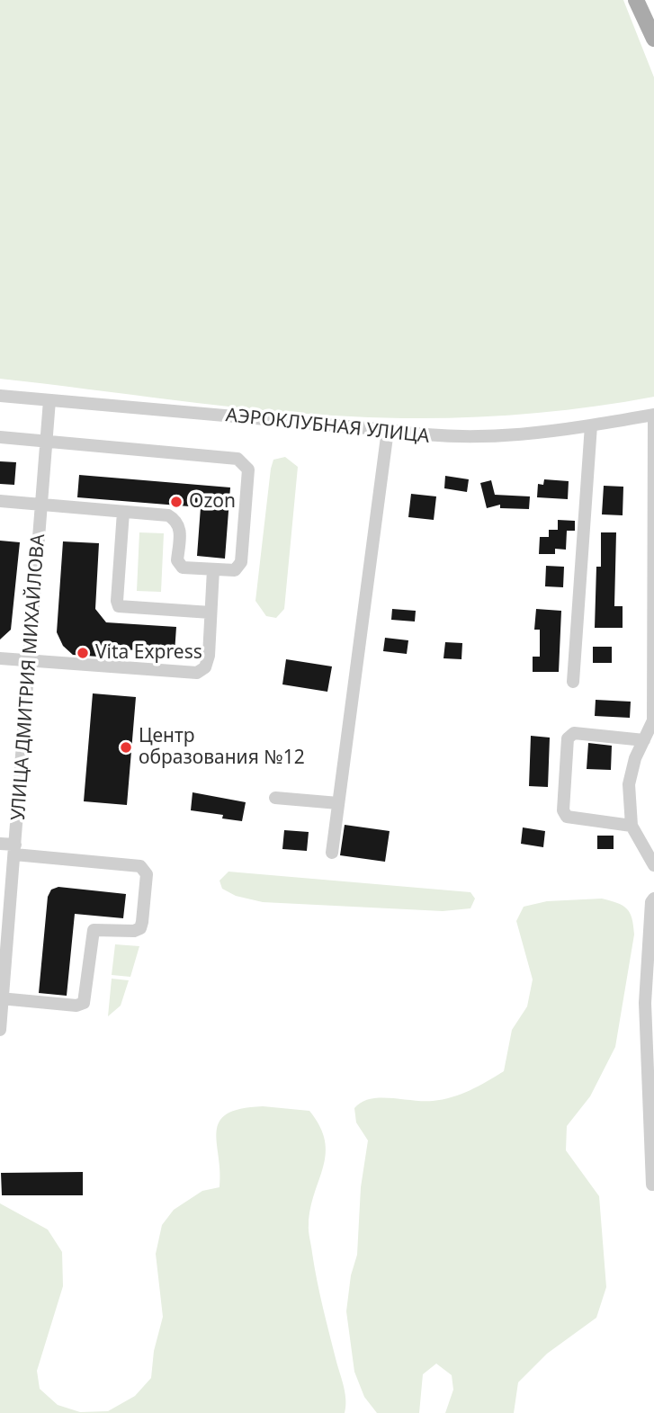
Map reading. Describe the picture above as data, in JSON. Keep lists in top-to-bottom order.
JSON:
{
  "streets": {
    "street": ["АЭРОКЛУБНАЯ УЛИЦА", "УЛИЦА ДМИТРИЯ МИХАЙЛОВА"]
  },
  "crossings": [
    ["АЭРОКЛУБНАЯ УЛИЦА", "УЛИЦА ДМИТРИЯ МИХАЙЛОВА"]
  ],
  "places": ["Ozon", "Vita Express", "Центр образования №12"]
}
